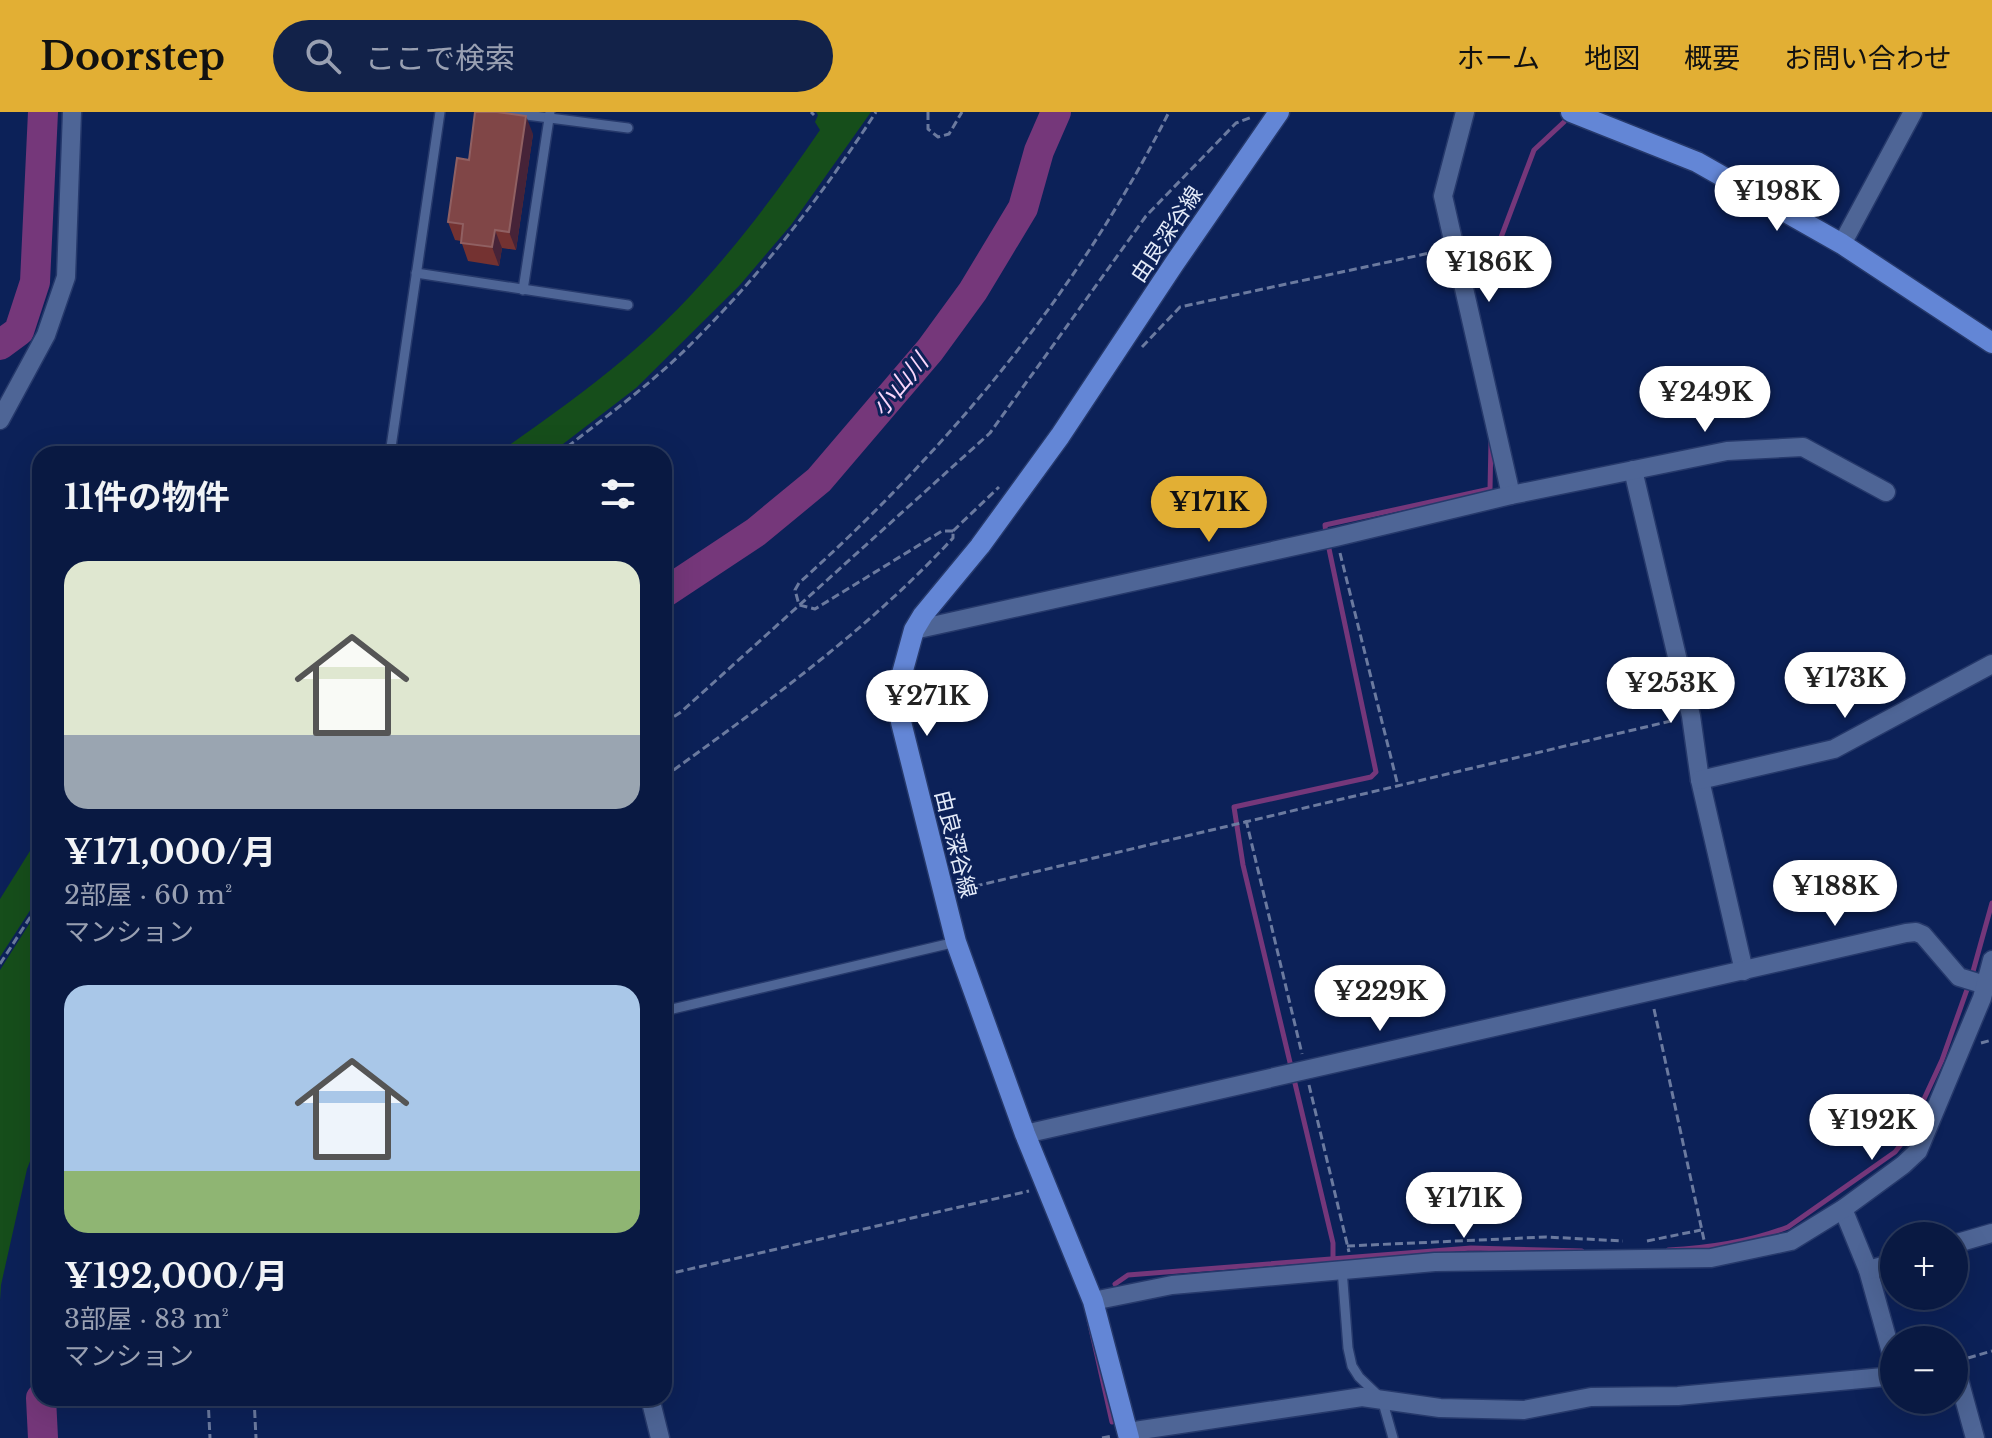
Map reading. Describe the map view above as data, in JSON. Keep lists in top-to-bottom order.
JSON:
{
  "streets": {
    "main road": ["由良深谷線"]
  },
  "water": ["小山川"],
  "page": {
    "header": "Doorstep",
    "search": "ここで検索",
    "nav": [
      "ホーム",
      "地図",
      "概要",
      "お問い合わせ"
    ],
    "price": [
      "¥198K",
      "¥186K",
      "¥249K",
      "¥171K",
      "¥173K",
      "¥253K",
      "¥271K",
      "¥188K",
      "¥229K",
      "¥192K",
      "¥171K"
    ],
    "heading": "11件の物件",
    "list": [
      {
        "name": "¥171,000/月",
        "note": "2部屋 · 60 m² · マンション"
      },
      {
        "name": "¥192,000/月",
        "note": "3部屋 · 83 m² · マンション"
      }
    ],
    "map_buttons": ["+", "−"]
  }
}
